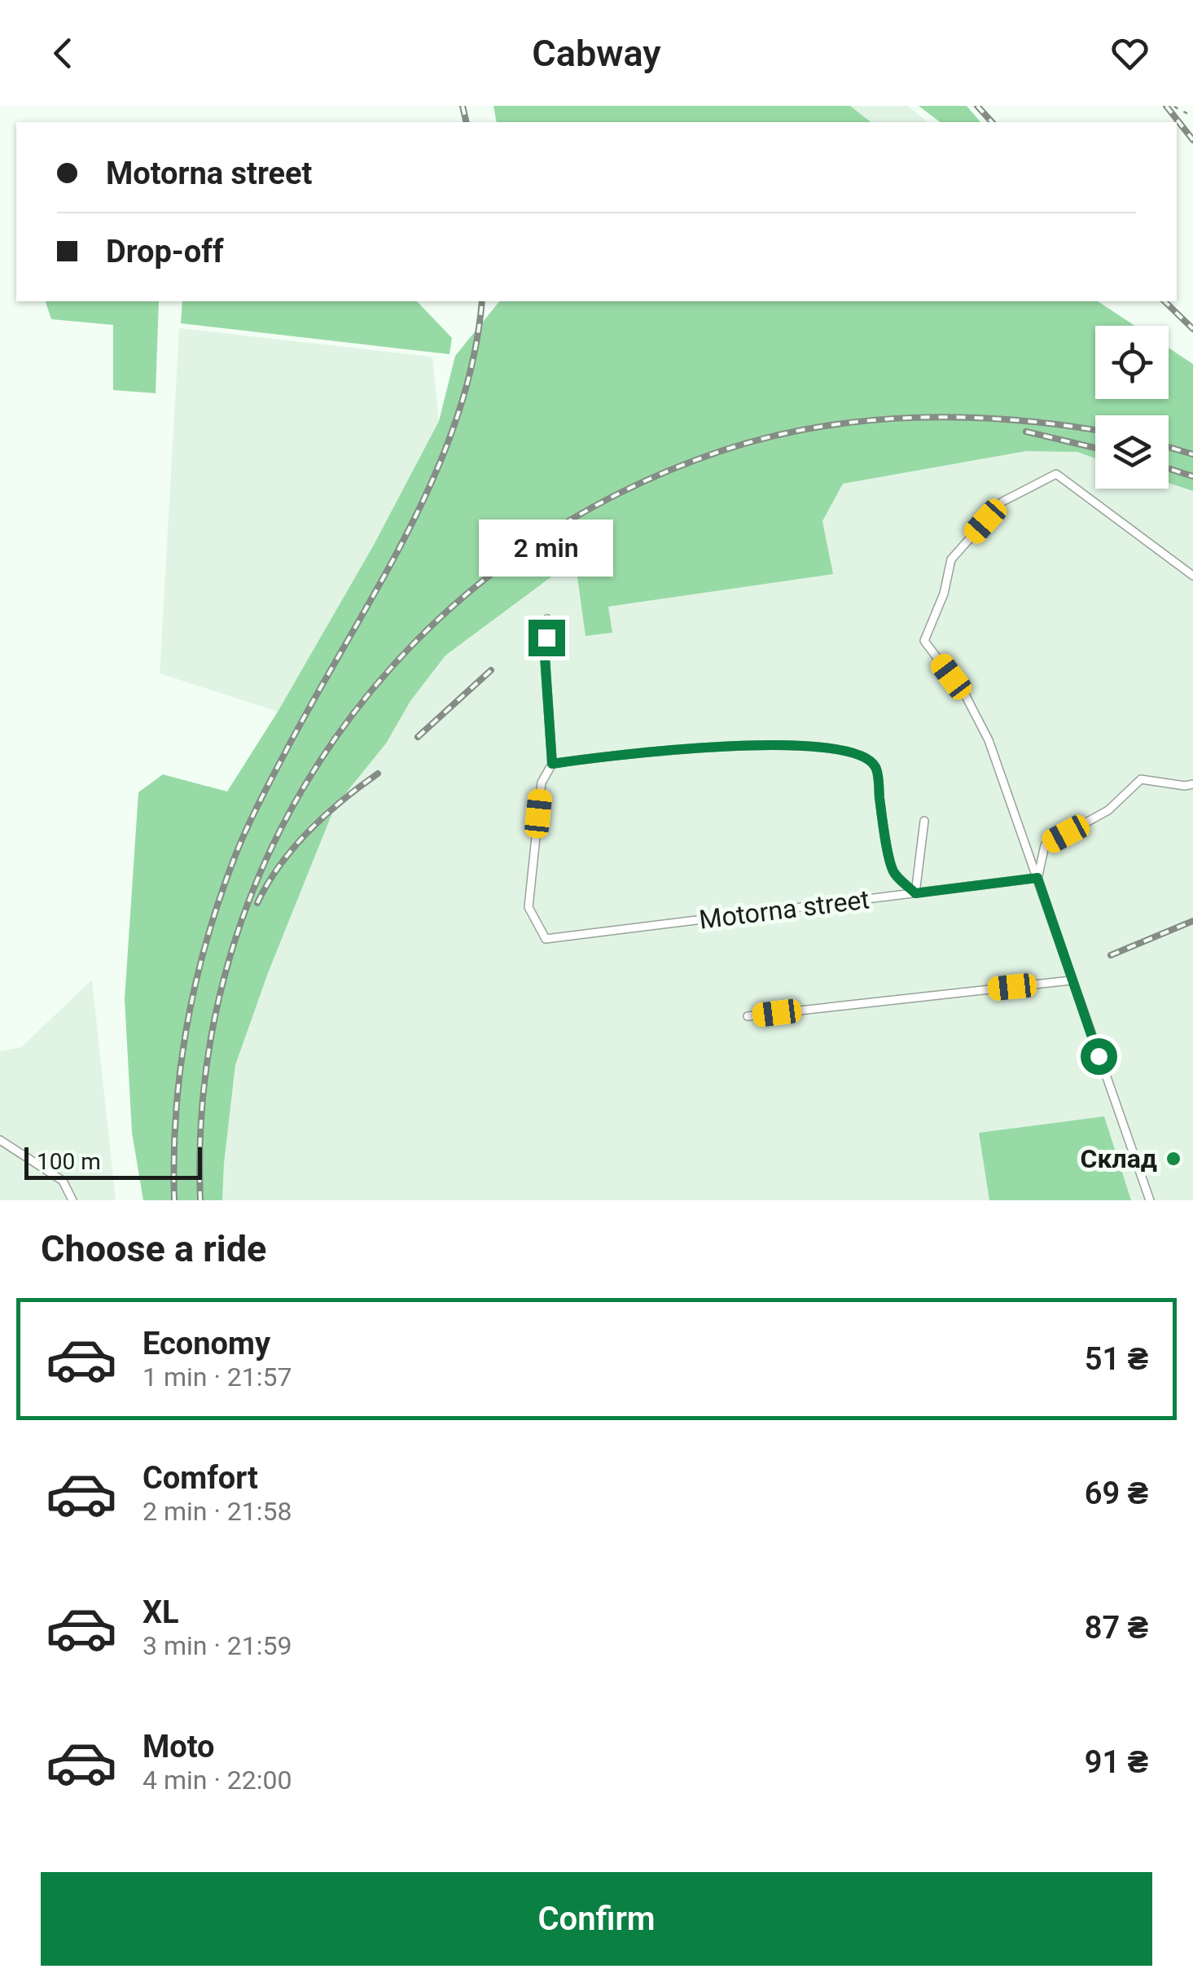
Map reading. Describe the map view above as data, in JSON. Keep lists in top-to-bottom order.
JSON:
{
  "streets": {
    "lane": ["Motorna street"]
  },
  "places": ["Склад"],
  "scale_bar": "100 m",
  "page": {
    "header": "Cabway",
    "banner": ["Motorna street", "Drop-off"],
    "bubble": "2 min",
    "scale": "100 m",
    "heading": "Choose a ride",
    "list": [
      {
        "name": "Economy",
        "note": "1 min · 21:57",
        "value": "51 ₴"
      },
      {
        "name": "Comfort",
        "note": "2 min · 21:58",
        "value": "69 ₴"
      },
      {
        "name": "XL",
        "note": "3 min · 21:59",
        "value": "87 ₴"
      },
      {
        "name": "Moto",
        "note": "4 min · 22:00",
        "value": "91 ₴"
      }
    ],
    "buttons": "Confirm"
  }
}
